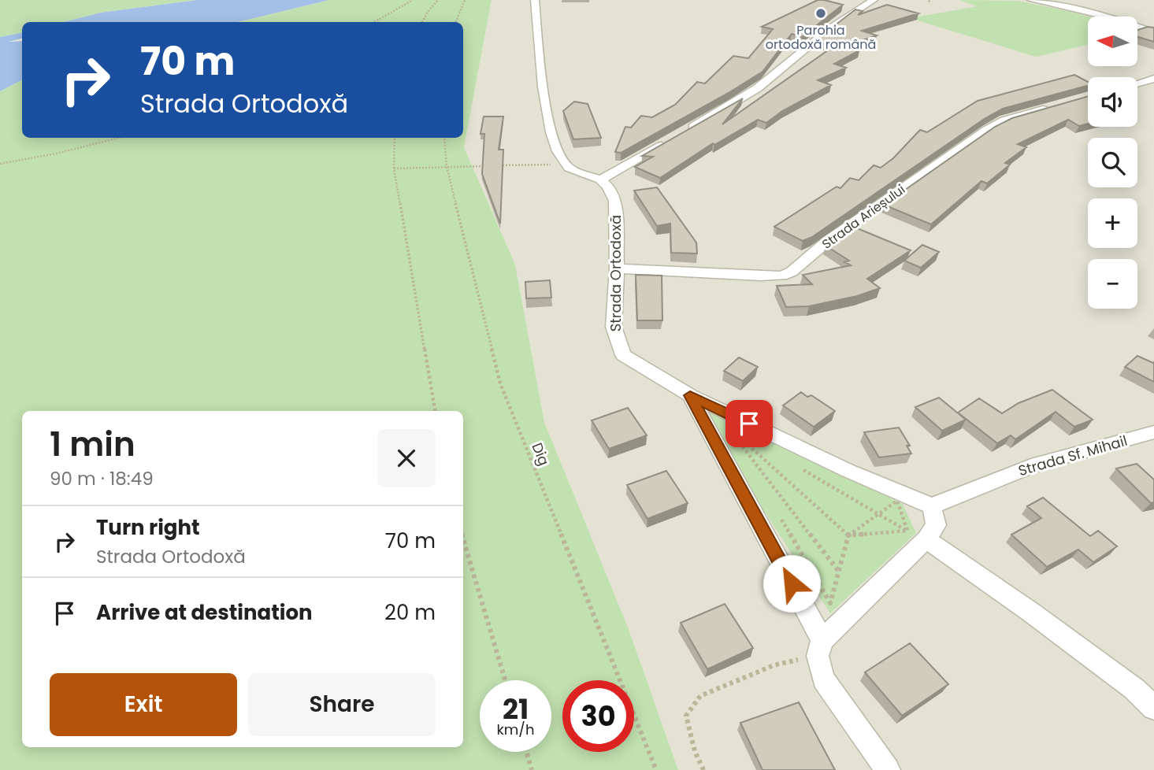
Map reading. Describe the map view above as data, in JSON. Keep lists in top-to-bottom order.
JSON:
{
  "streets": {
    "street": ["Strada Arieșului", "Strada Ortodoxă", "Strada Sf. Mihail"],
    "path": ["Dig"]
  },
  "crossings": [
    ["Strada Arieșului", "Strada Ortodoxă"],
    ["Strada Ortodoxă", "Strada Sf. Mihail"]
  ],
  "places": ["Parohia ortodoxă română"],
  "north": "left",
  "page": {
    "map_buttons": ["+", "−"],
    "turn": ["70 m", "Strada Ortodoxă"],
    "heading": ["1 min", "90 m · 18:49"],
    "list": [
      {
        "name": "Turn right",
        "note": "Strada Ortodoxă",
        "value": "70 m"
      },
      {
        "name": "Arrive at destination",
        "value": "20 m"
      }
    ],
    "buttons": ["Exit", "Share"],
    "speed": "21 km/h",
    "limit": "30"
  }
}
